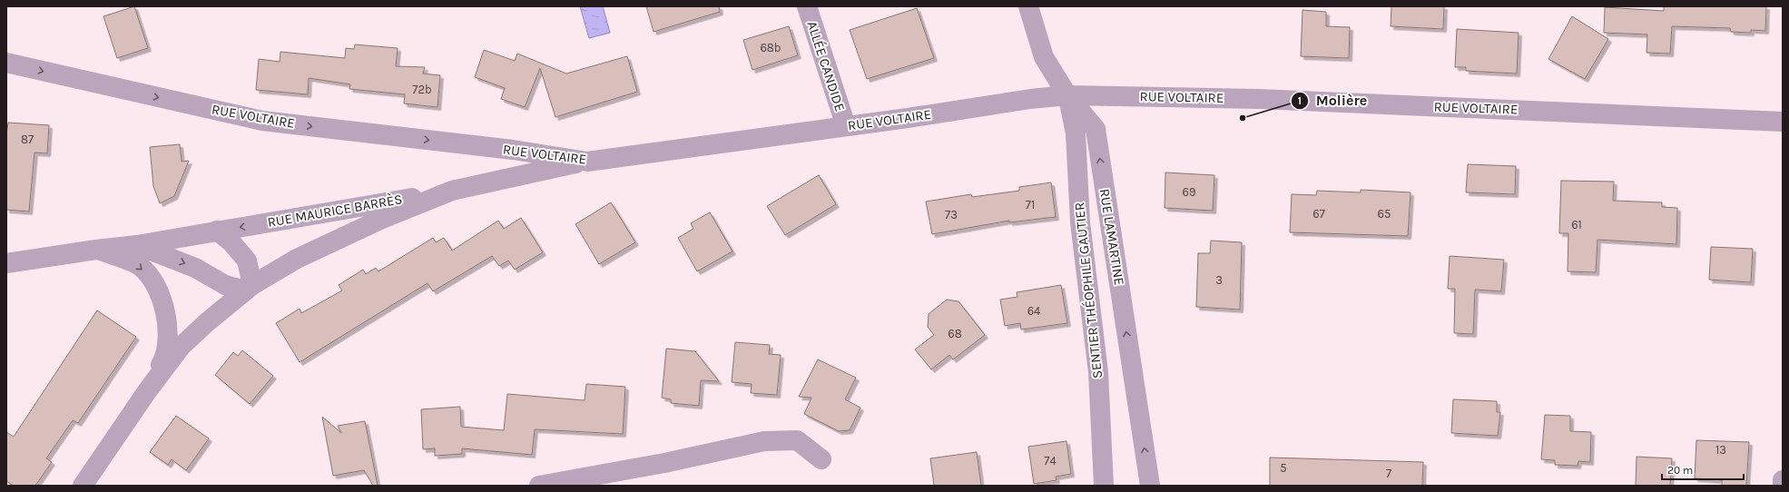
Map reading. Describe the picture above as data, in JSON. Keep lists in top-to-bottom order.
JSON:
{
  "streets": {
    "street": [
      "ALLÉE CANDIDE",
      "RUE VOLTAIRE",
      "RUE MAURICE BARRÈS",
      "RUE LAMARTINE",
      "SENTIER THÉOPHILE GAUTIER"
    ]
  },
  "crossings": [
    ["ALLÉE CANDIDE", "RUE VOLTAIRE"],
    ["RUE VOLTAIRE", "RUE LAMARTINE"],
    ["RUE VOLTAIRE", "SENTIER THÉOPHILE GAUTIER"],
    ["RUE LAMARTINE", "SENTIER THÉOPHILE GAUTIER"]
  ],
  "one_way": ["RUE LAMARTINE"],
  "places": ["Molière"],
  "house_numbers": [
    "68b",
    "72b",
    "87",
    "69",
    "71",
    "67",
    "65",
    "73",
    "61",
    "3",
    "64",
    "68",
    "13",
    "74",
    "5",
    "7"
  ],
  "scale_bar": "20 m"
}
